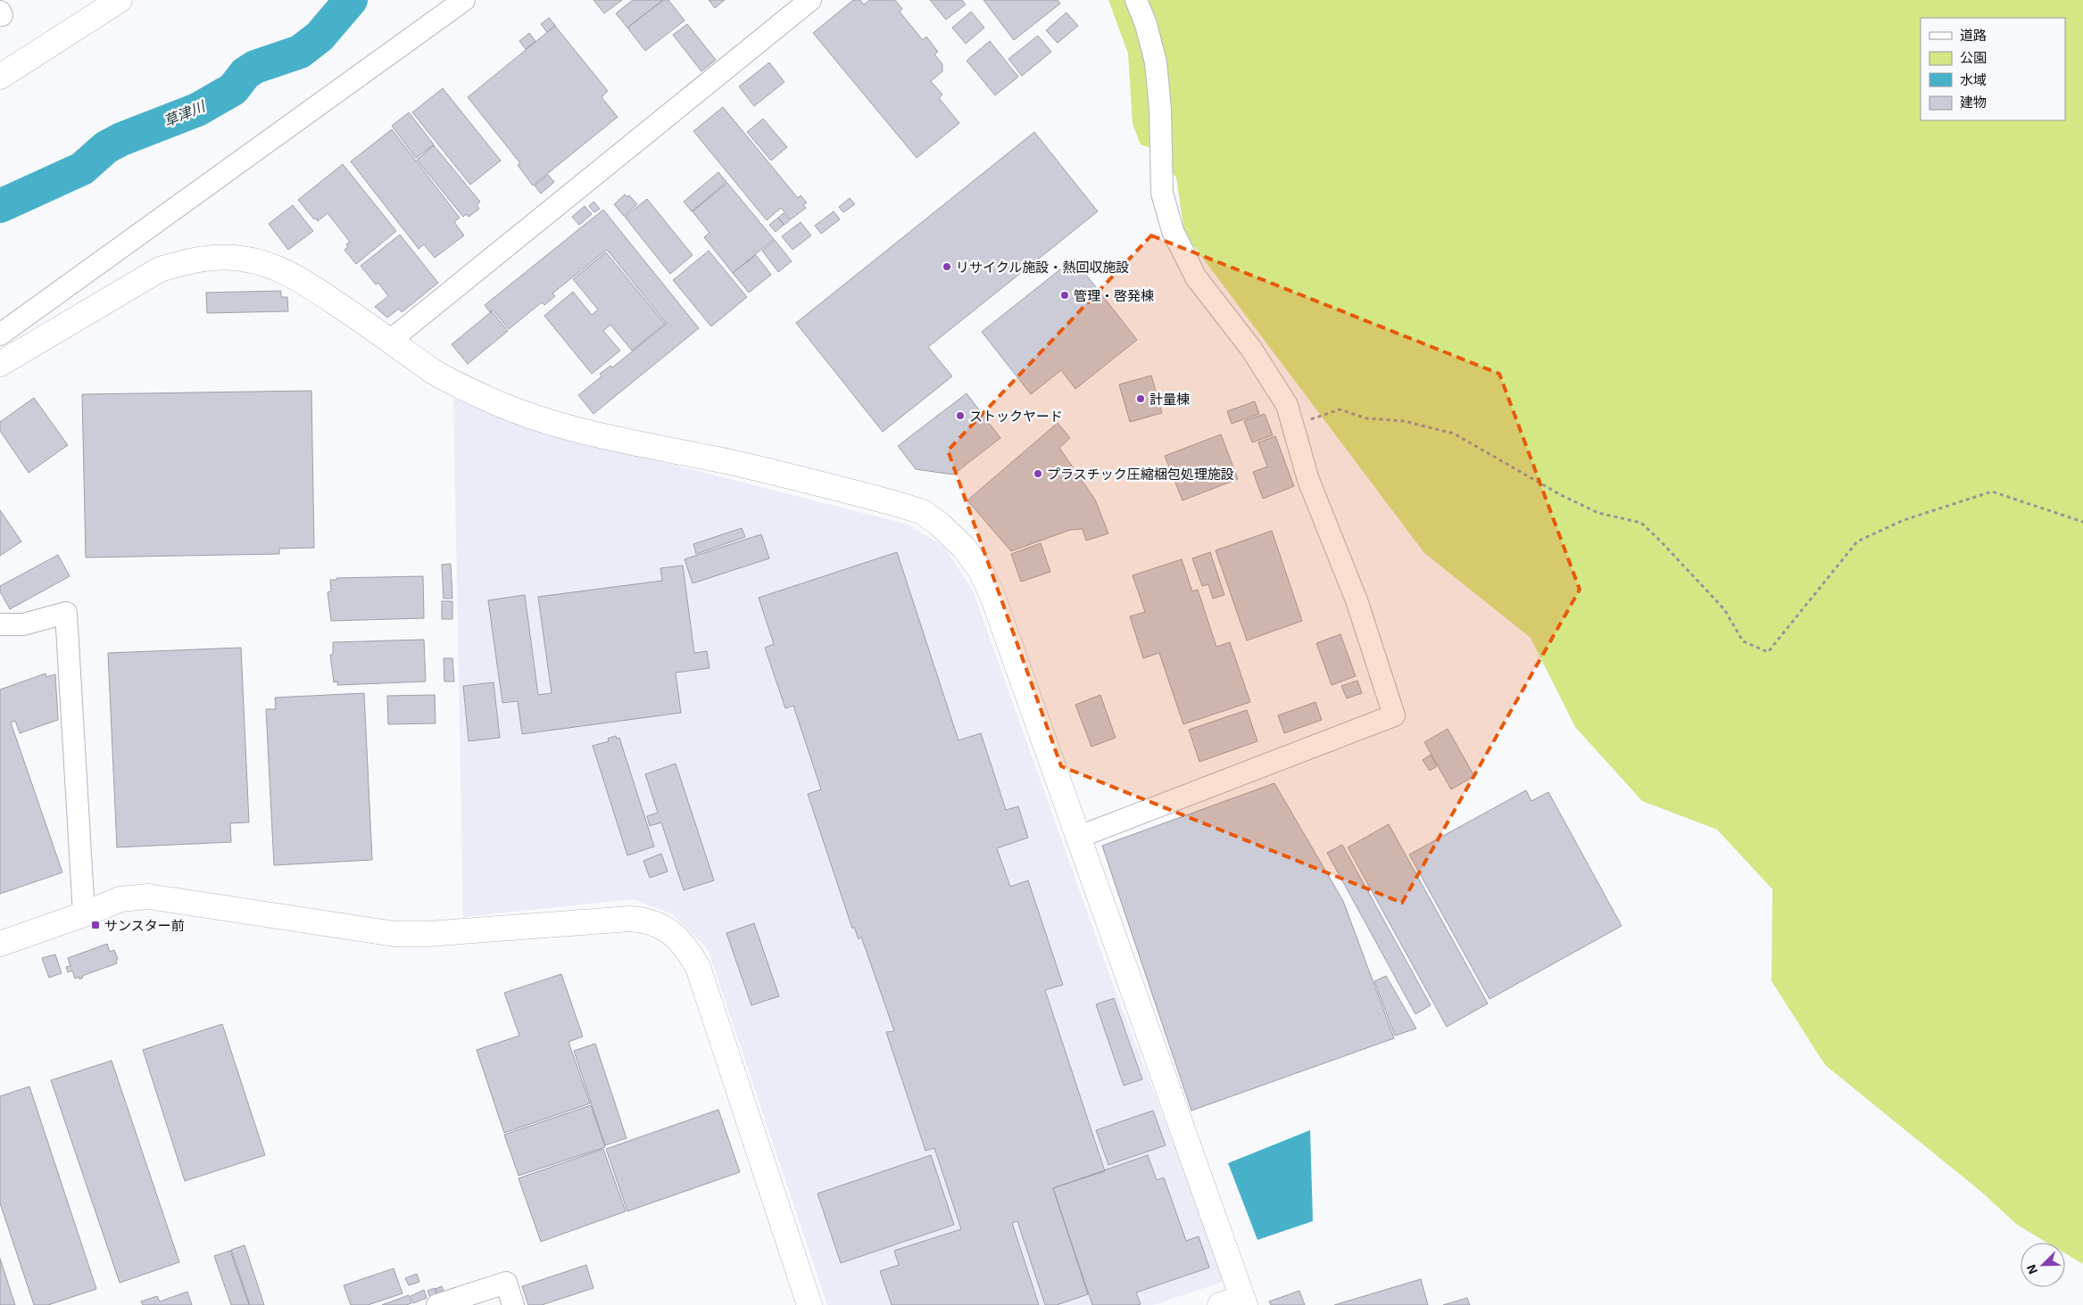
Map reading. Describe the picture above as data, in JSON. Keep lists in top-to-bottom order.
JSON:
{
  "water": ["草津川"],
  "places": {
    "other": [
      "リサイクル施設・熱回収施設",
      "管理・啓発棟",
      "計量棟",
      "ストックヤード",
      "プラスチック圧縮梱包処理施設"
    ],
    "transit": ["サンスター前"]
  },
  "legend": [
    "道路",
    "公園",
    "水域",
    "建物"
  ],
  "north": "bottom left"
}
